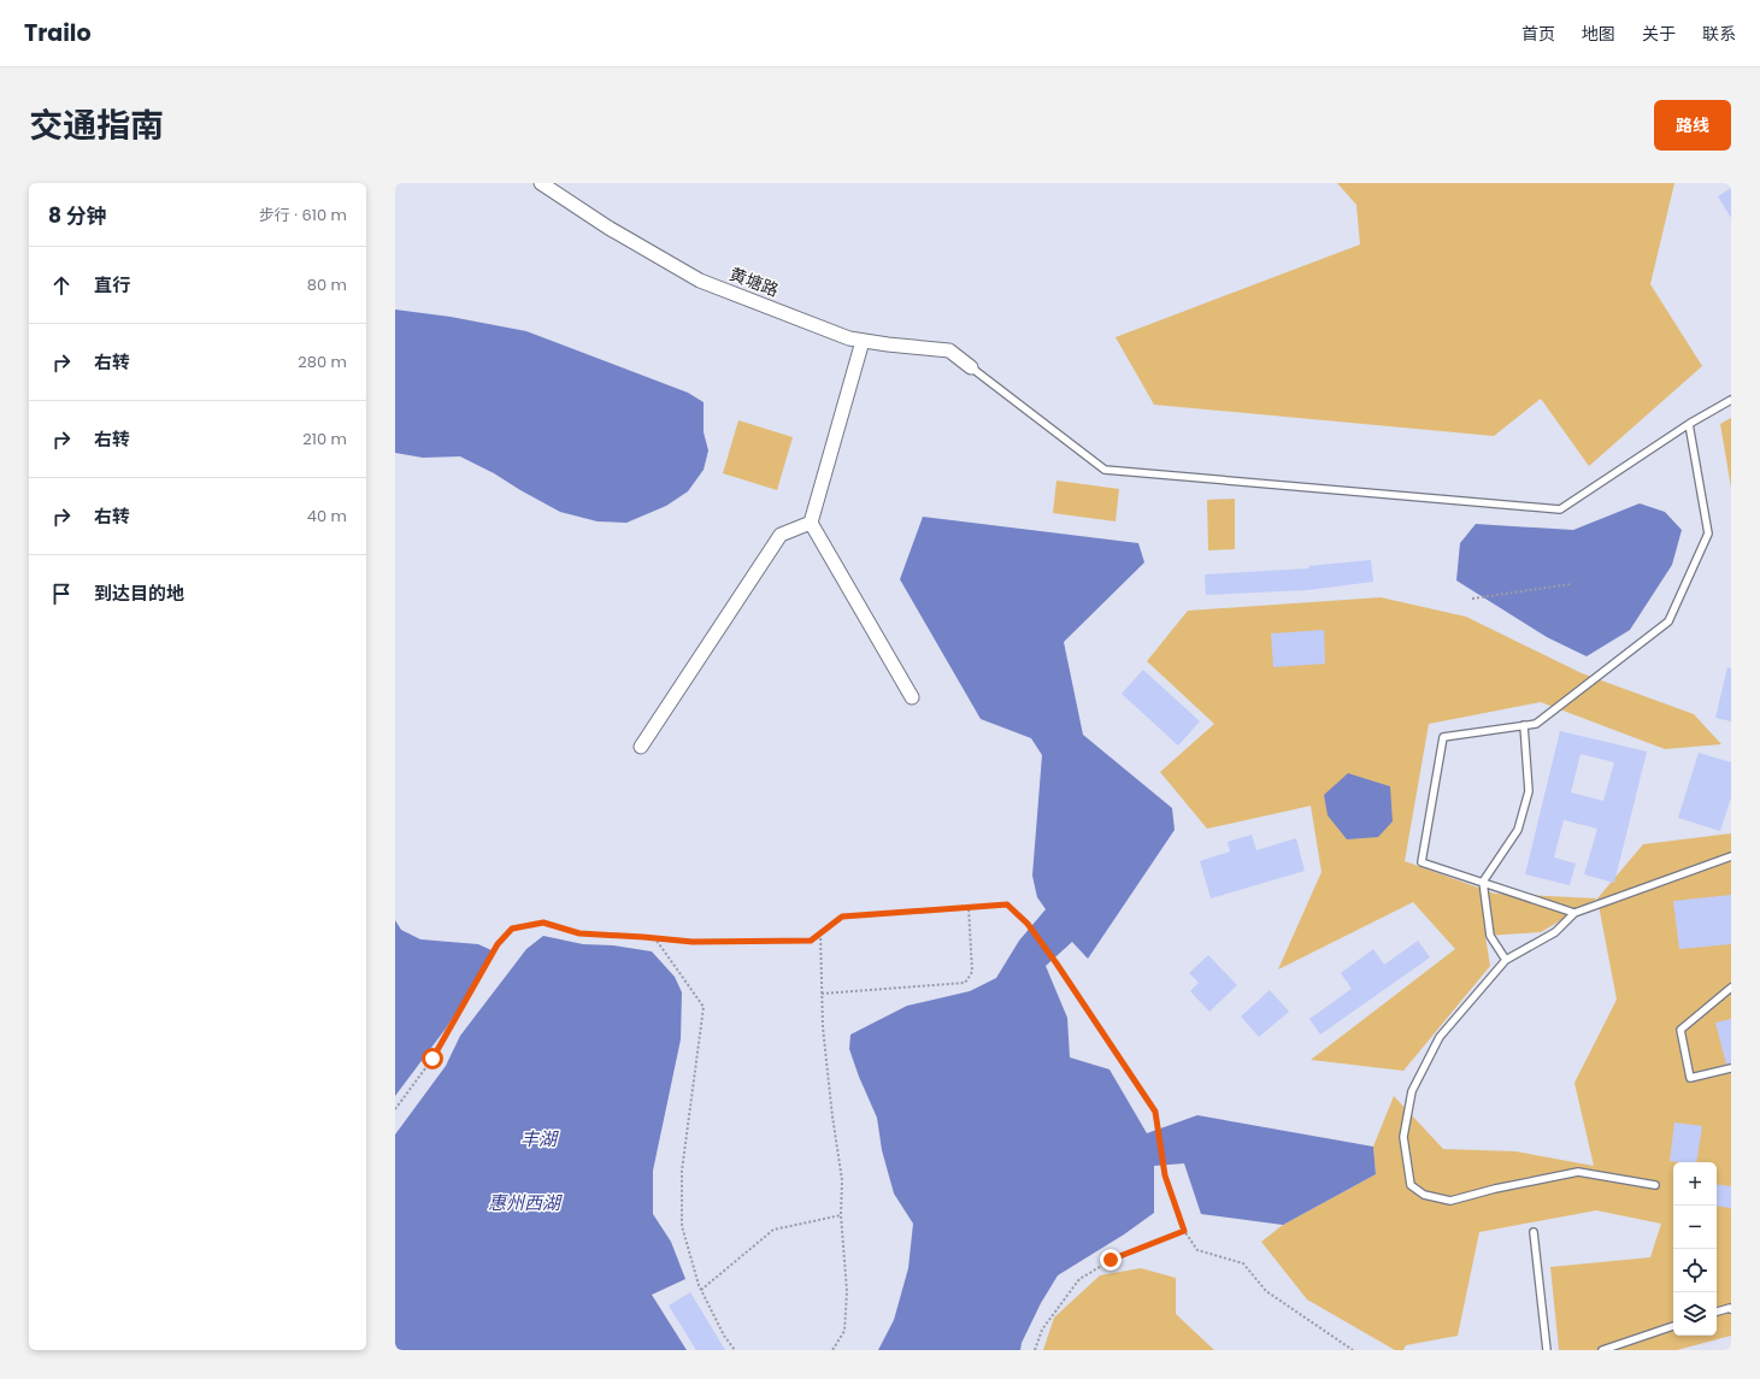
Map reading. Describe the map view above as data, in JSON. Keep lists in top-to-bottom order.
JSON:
{
  "streets": {
    "street": ["黄塘路"]
  },
  "water": ["丰湖", "惠州西湖"],
  "page": {
    "header": "Trailo",
    "nav": [
      "首页",
      "地图",
      "关于",
      "联系"
    ],
    "title": "交通指南",
    "buttons": "路线",
    "heading": ["8 分钟", "步行 · 610 m"],
    "list": [
      ["直行", "80 m"],
      ["右转", "280 m"],
      ["右转", "210 m"],
      ["右转", "40 m"],
      "到达目的地"
    ],
    "map_buttons": ["+", "−"]
  }
}
